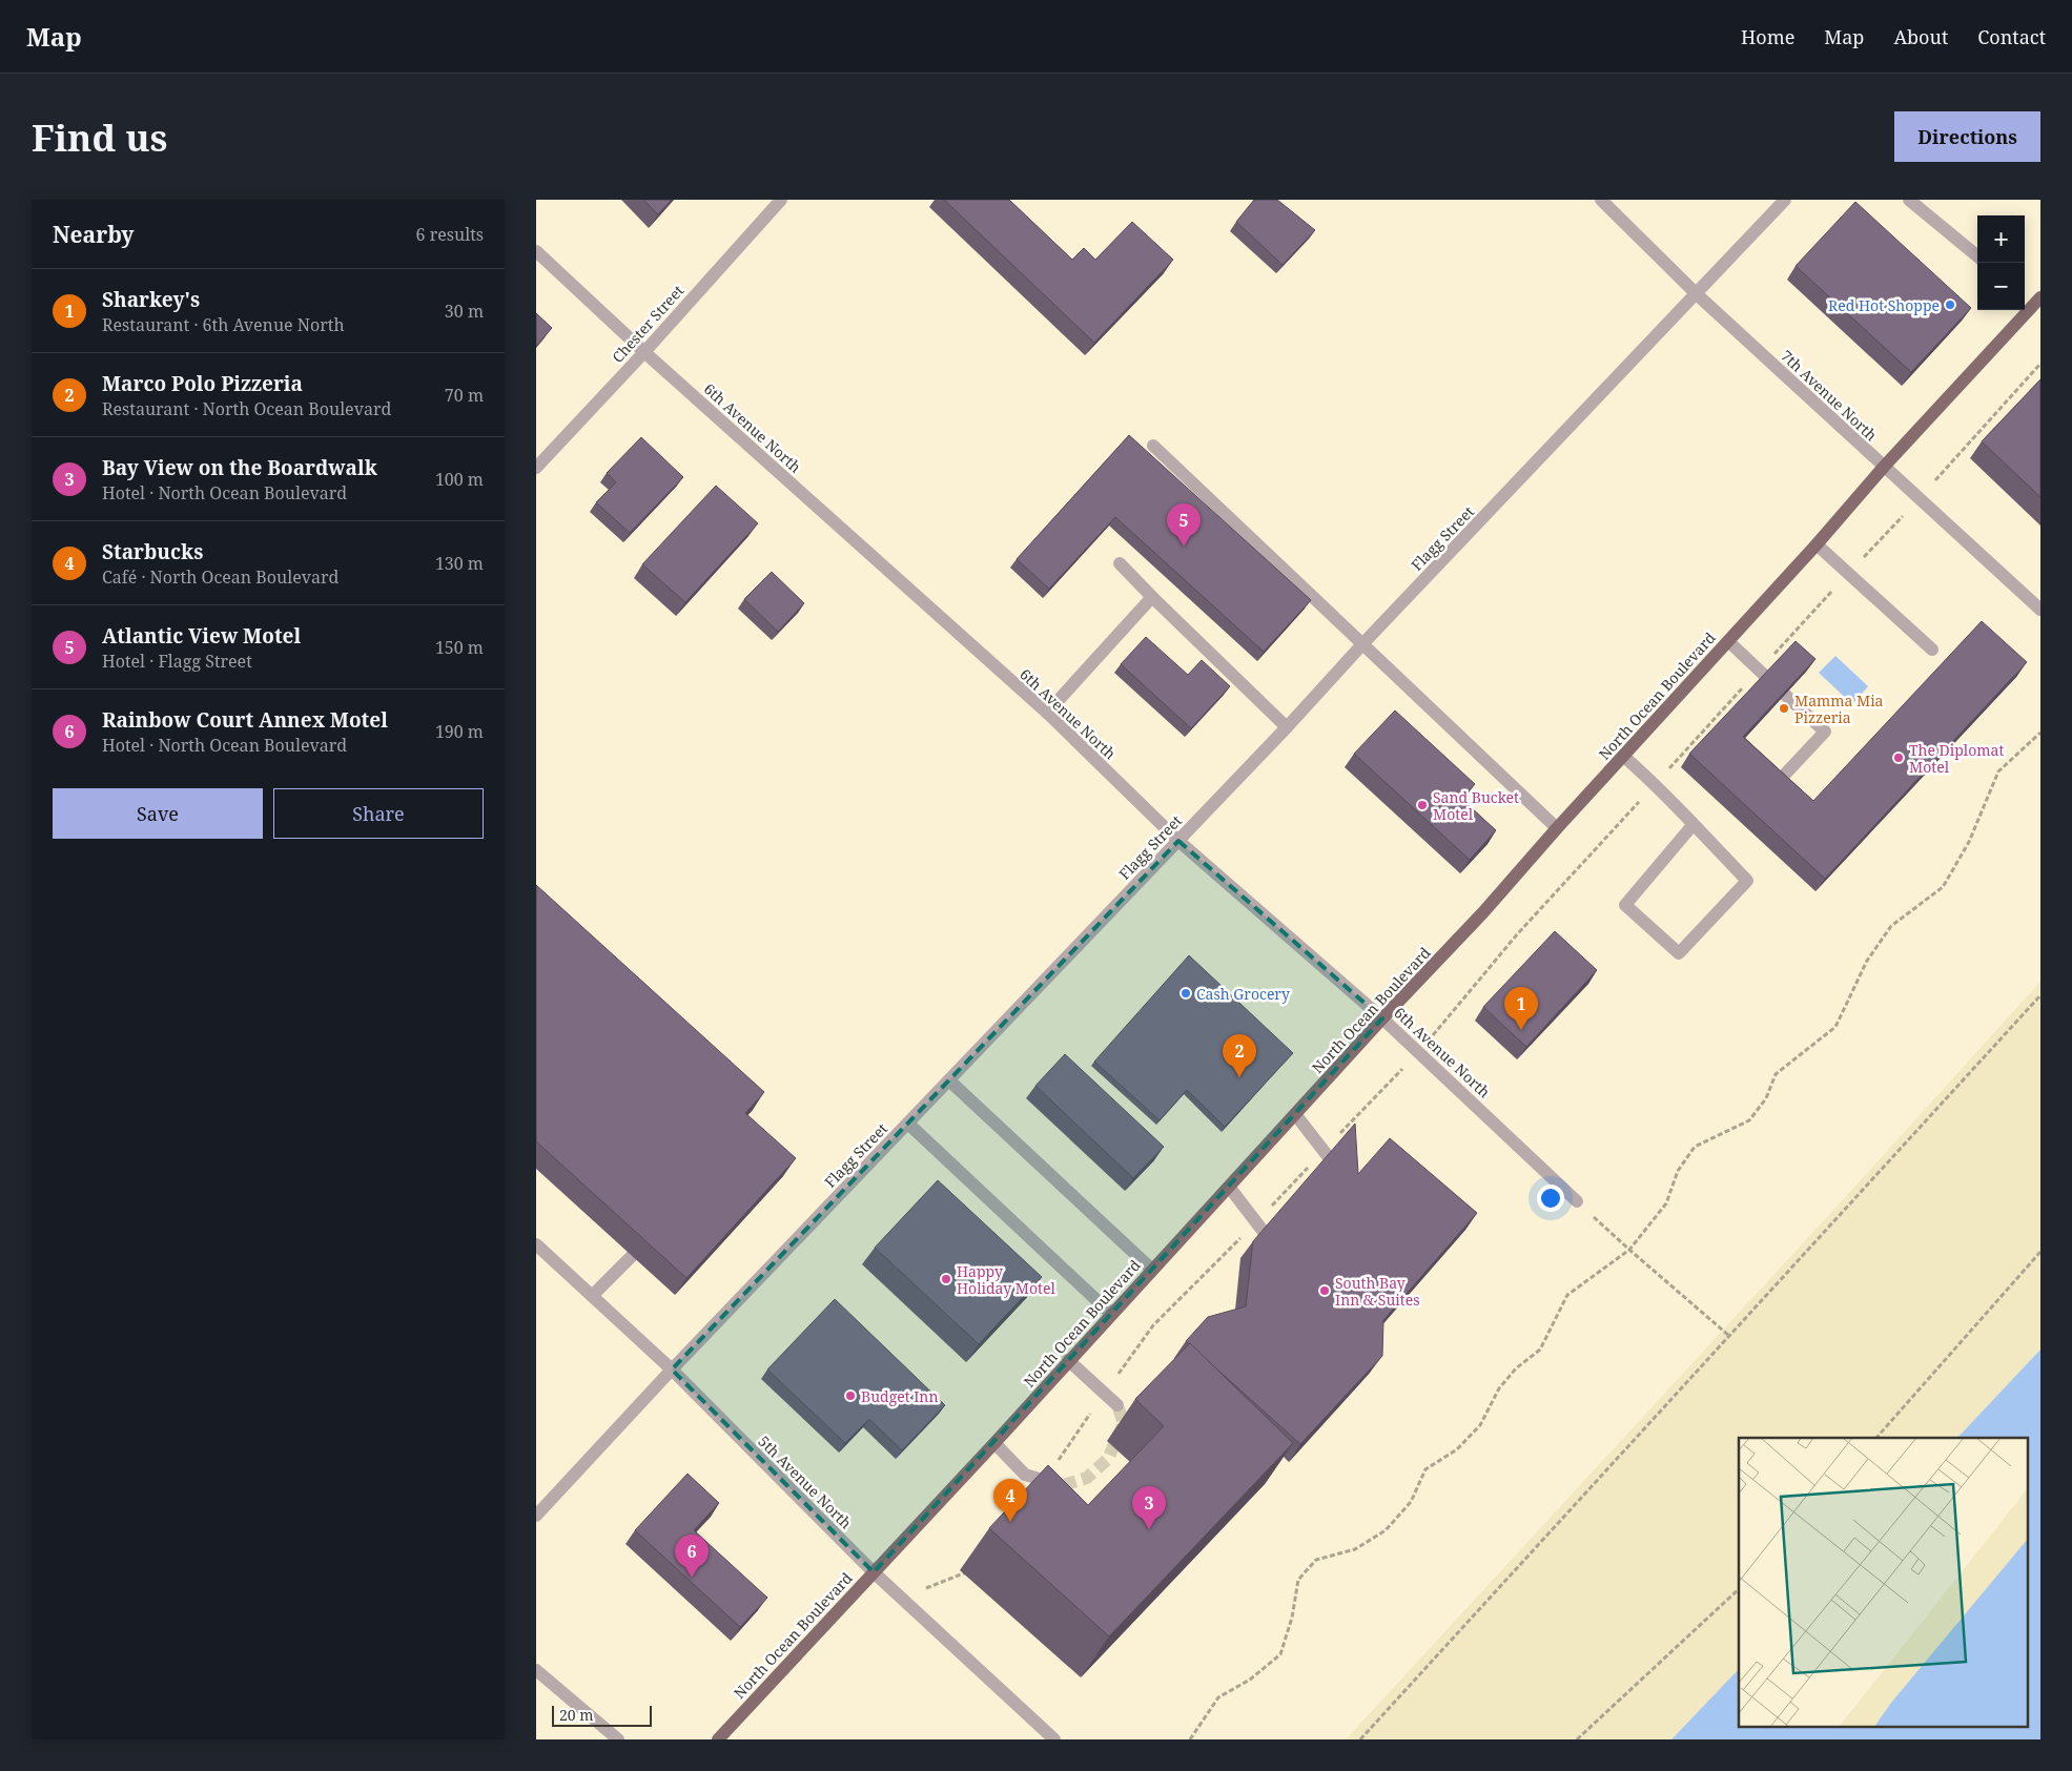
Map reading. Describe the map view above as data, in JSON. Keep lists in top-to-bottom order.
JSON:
{
  "streets": {
    "main road": ["North Ocean Boulevard"],
    "street": [
      "Chester Street",
      "7th Avenue North",
      "6th Avenue North",
      "Flagg Street",
      "5th Avenue North"
    ]
  },
  "crossings": [
    ["Chester Street", "6th Avenue North"],
    ["7th Avenue North", "Flagg Street"],
    ["7th Avenue North", "North Ocean Boulevard"],
    ["6th Avenue North", "Flagg Street"],
    ["6th Avenue North", "North Ocean Boulevard"],
    ["Flagg Street", "5th Avenue North"],
    ["North Ocean Boulevard", "5th Avenue North"]
  ],
  "places": [
    "Red Hot Shoppe",
    "Mamma Mia Pizzeria",
    "The Diplomat Motel",
    "Sand Bucket Motel",
    "Cash Grocery",
    "Happy Holiday Motel",
    "South Bay Inn & Suites",
    "Budget Inn"
  ],
  "scale_bar": "20 m",
  "page": {
    "header": "Map",
    "nav": [
      "Home",
      "Map",
      "About",
      "Contact"
    ],
    "buttons": [
      "Directions",
      ["Save", "Share"]
    ],
    "title": "Find us",
    "heading": ["Nearby", "6 results"],
    "map_buttons": ["+", "−"],
    "list": [
      {
        "mark": "1",
        "name": "Sharkey's",
        "note": "Restaurant · 6th Avenue North",
        "value": "30 m"
      },
      {
        "mark": "2",
        "name": "Marco Polo Pizzeria",
        "note": "Restaurant · North Ocean Boulevard",
        "value": "70 m"
      },
      {
        "mark": "3",
        "name": "Bay View on the Boardwalk",
        "note": "Hotel · North Ocean Boulevard",
        "value": "100 m"
      },
      {
        "mark": "4",
        "name": "Starbucks",
        "note": "Café · North Ocean Boulevard",
        "value": "130 m"
      },
      {
        "mark": "5",
        "name": "Atlantic View Motel",
        "note": "Hotel · Flagg Street",
        "value": "150 m"
      },
      {
        "mark": "6",
        "name": "Rainbow Court Annex Motel",
        "note": "Hotel · North Ocean Boulevard",
        "value": "190 m"
      }
    ],
    "pins": [
      "5",
      "1",
      "2",
      "4",
      "3",
      "6"
    ],
    "scale": "20 m"
  }
}
